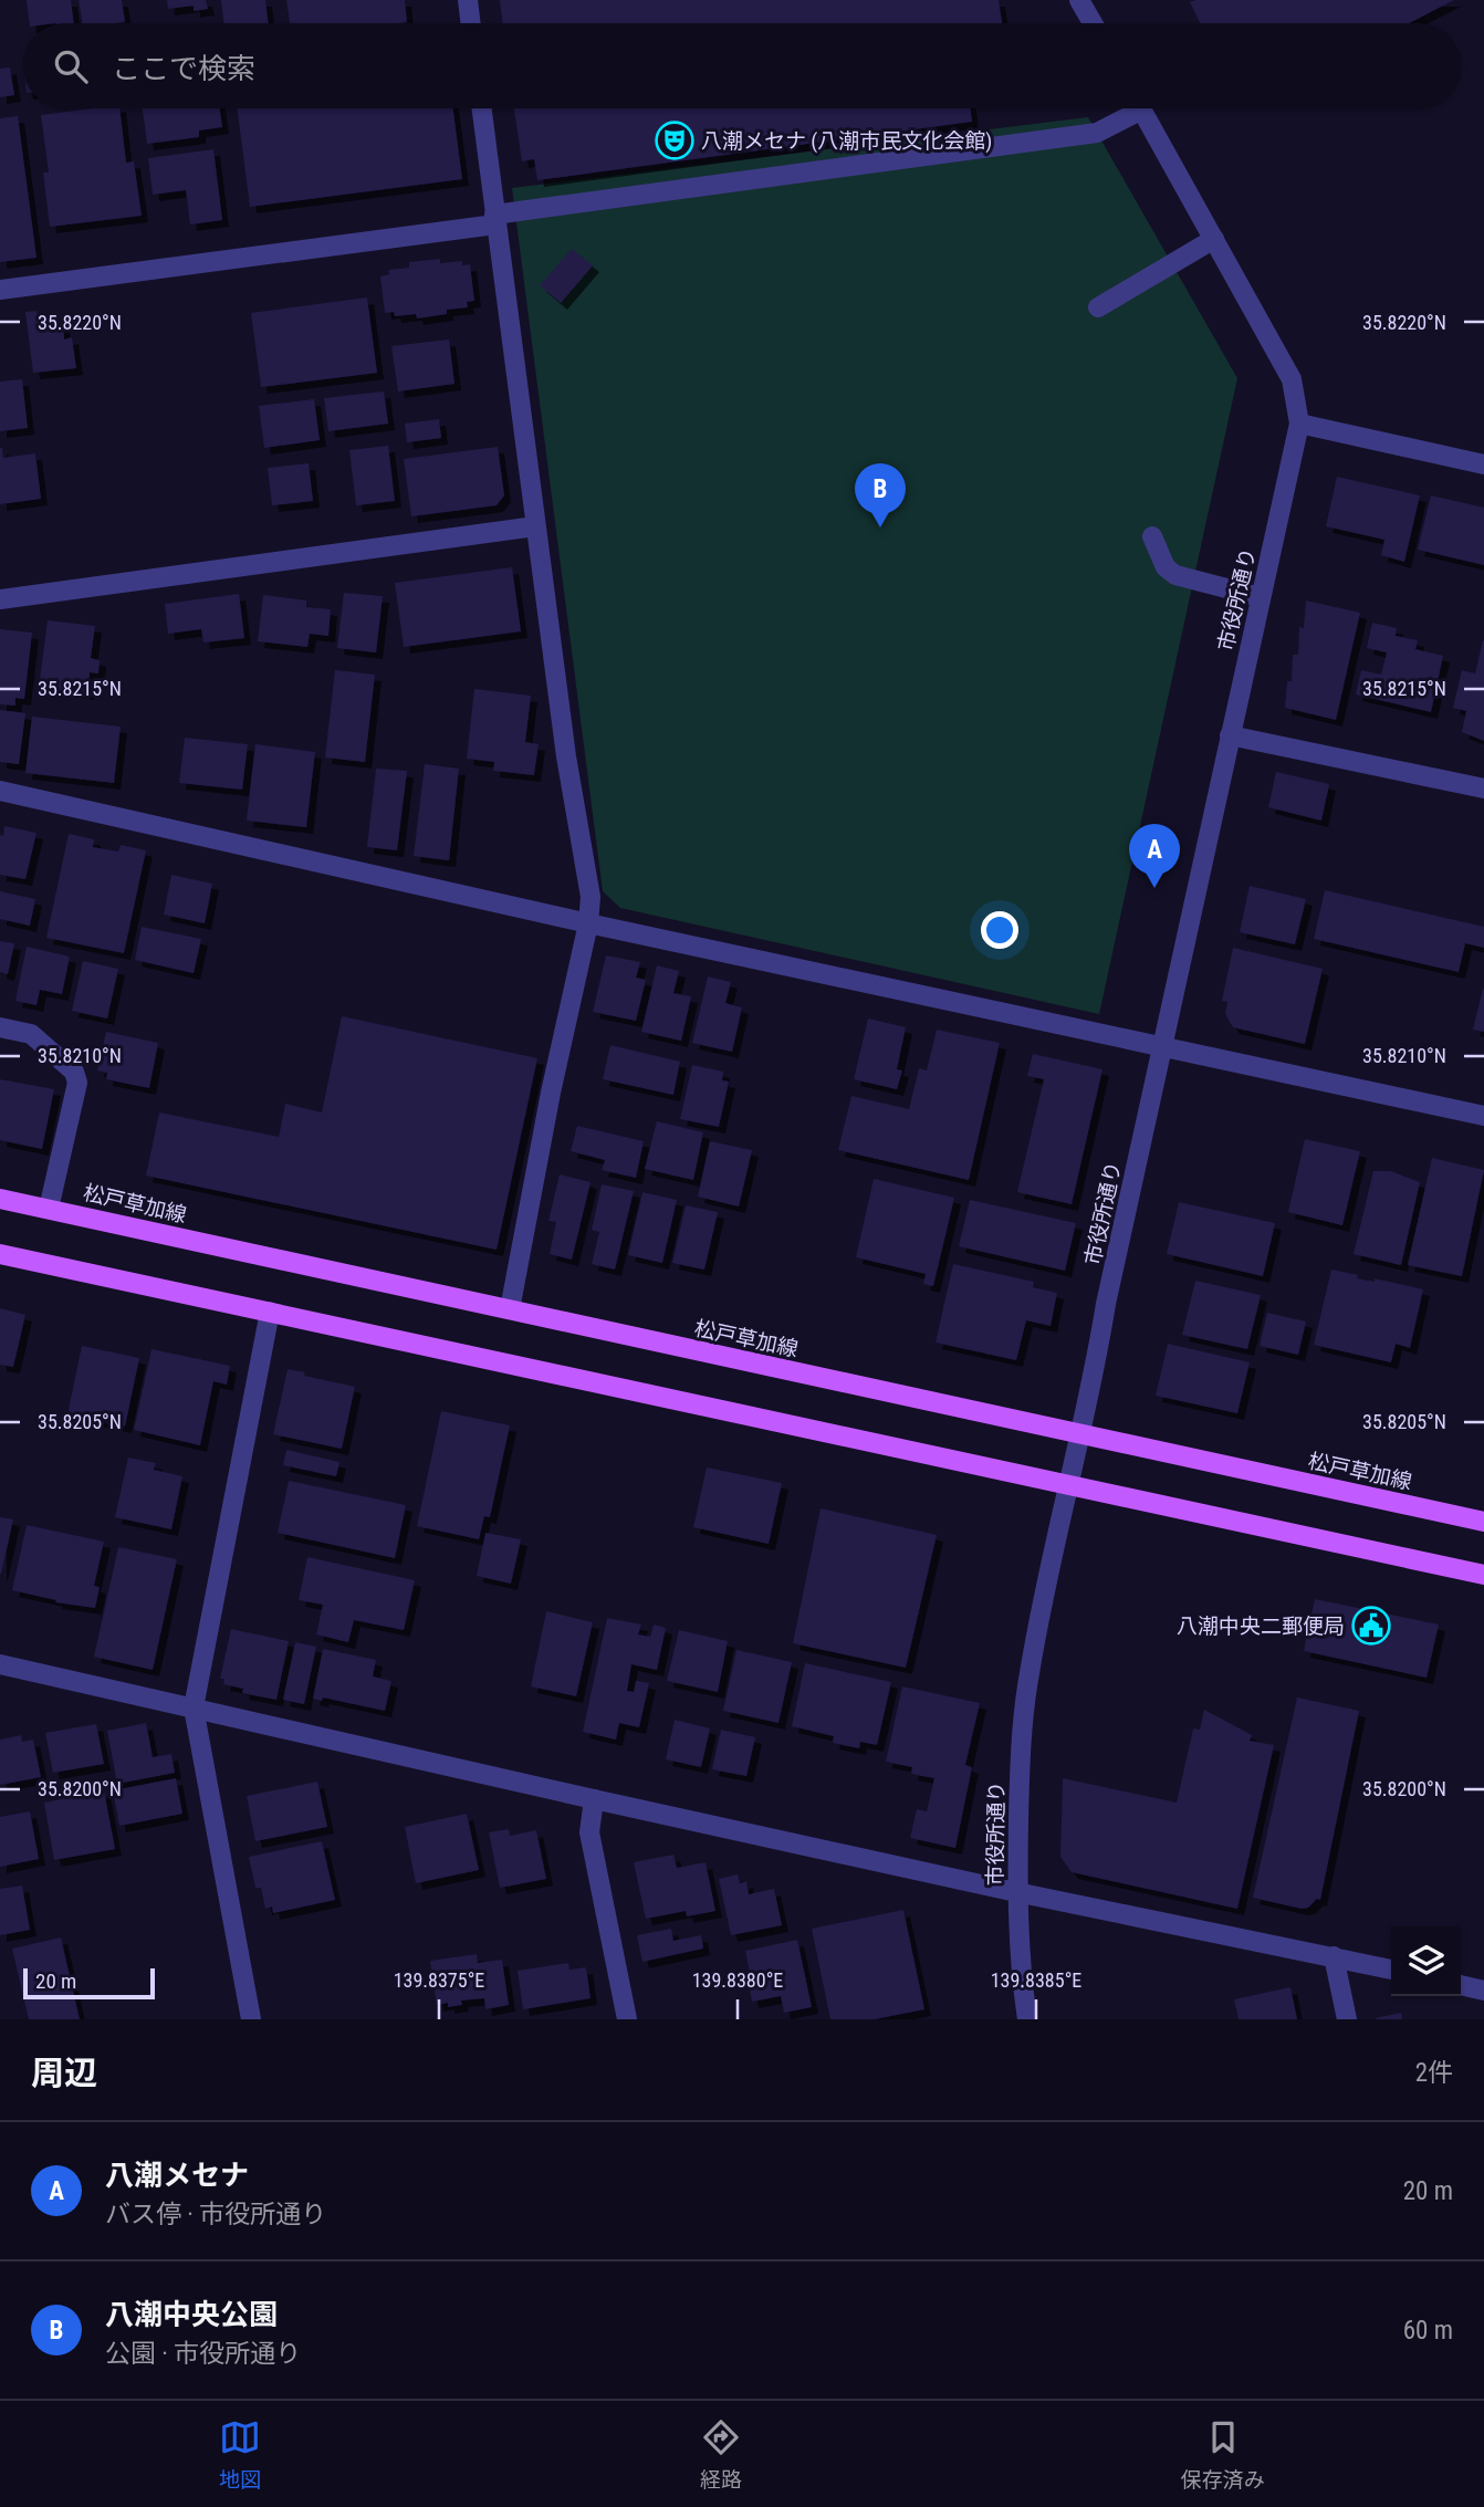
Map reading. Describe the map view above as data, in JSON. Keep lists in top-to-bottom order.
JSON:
{
  "streets": {
    "main road": ["松戸草加線"],
    "street": ["市役所通り"]
  },
  "crossings": [
    ["市役所通り", "松戸草加線"]
  ],
  "places": {
    "theatre": ["八潮メセナ (八潮市民文化会館)"],
    "public building": ["八潮中央二郵便局"]
  },
  "scale_bar": "20 m",
  "page": {
    "search": "ここで検索",
    "pins": ["B", "A"],
    "scale": "20 m",
    "heading": ["周辺", "2件"],
    "list": [
      {
        "mark": "A",
        "name": "八潮メセナ",
        "note": "バス停 · 市役所通り",
        "value": "20 m"
      },
      {
        "mark": "B",
        "name": "八潮中央公園",
        "note": "公園 · 市役所通り",
        "value": "60 m"
      }
    ],
    "nav": ["地図", "経路", "保存済み"]
  },
  "coordinates": [
    "35.8220°N",
    "35.8215°N",
    "35.8210°N",
    "35.8205°N",
    "35.8200°N",
    "139.8375°E",
    "139.8380°E",
    "139.8385°E"
  ]
}
